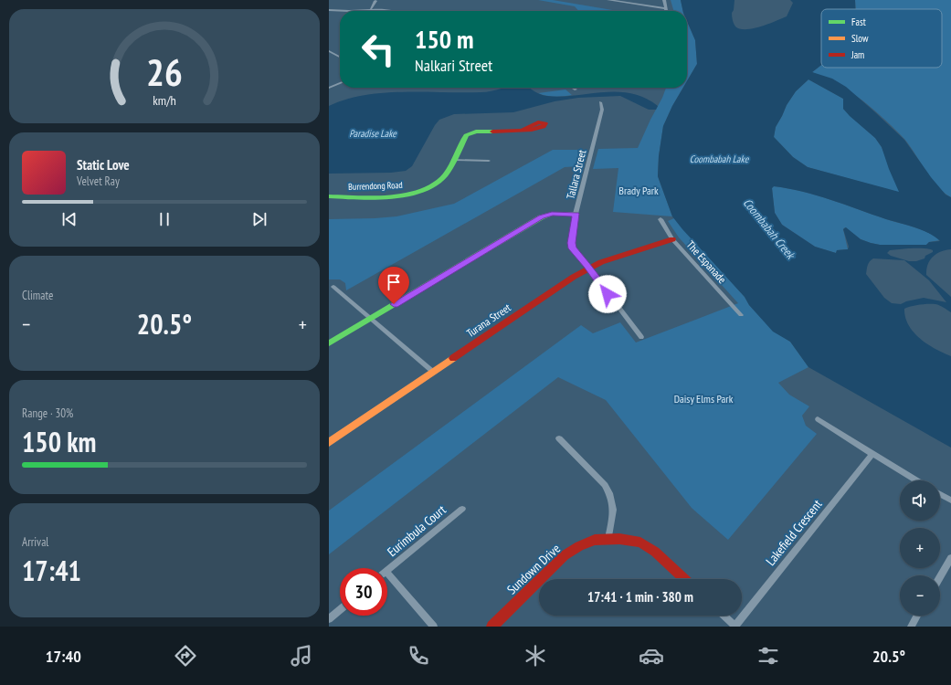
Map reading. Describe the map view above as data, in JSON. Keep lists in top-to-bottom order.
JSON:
{
  "streets": {
    "street": [
      "Tallara Street",
      "Burrendong Road",
      "The Espanade",
      "Turana Street",
      "Eurimbula Court",
      "Lakefield Crescent",
      "Sundown Drive"
    ]
  },
  "crossings": [
    ["Tallara Street", "Turana Street"],
    ["The Espanade", "Turana Street"]
  ],
  "water": ["Paradise Lake", "Coombabah Lake", "Coombabah Creek"],
  "parks": ["Brady Park", "Daisy Elms Park"],
  "legend": ["Fast", "Slow", "Jam"],
  "page": {
    "turn": ["150 m", "Nalkari Street"],
    "song": ["Static Love", "Velvet Ray"],
    "tile": [
      "Climate",
      ["Range · 30%", "150 km"],
      ["Arrival", "17:41"]
    ],
    "heat": ["−", "20.5°", "+"],
    "map_buttons": ["+", "−"],
    "limit": "30",
    "trip": "17:41 · 1 min · 380 m",
    "tabs": ["17:40", "20.5°"],
    "gauge": ["26", "km/h"]
  }
}
